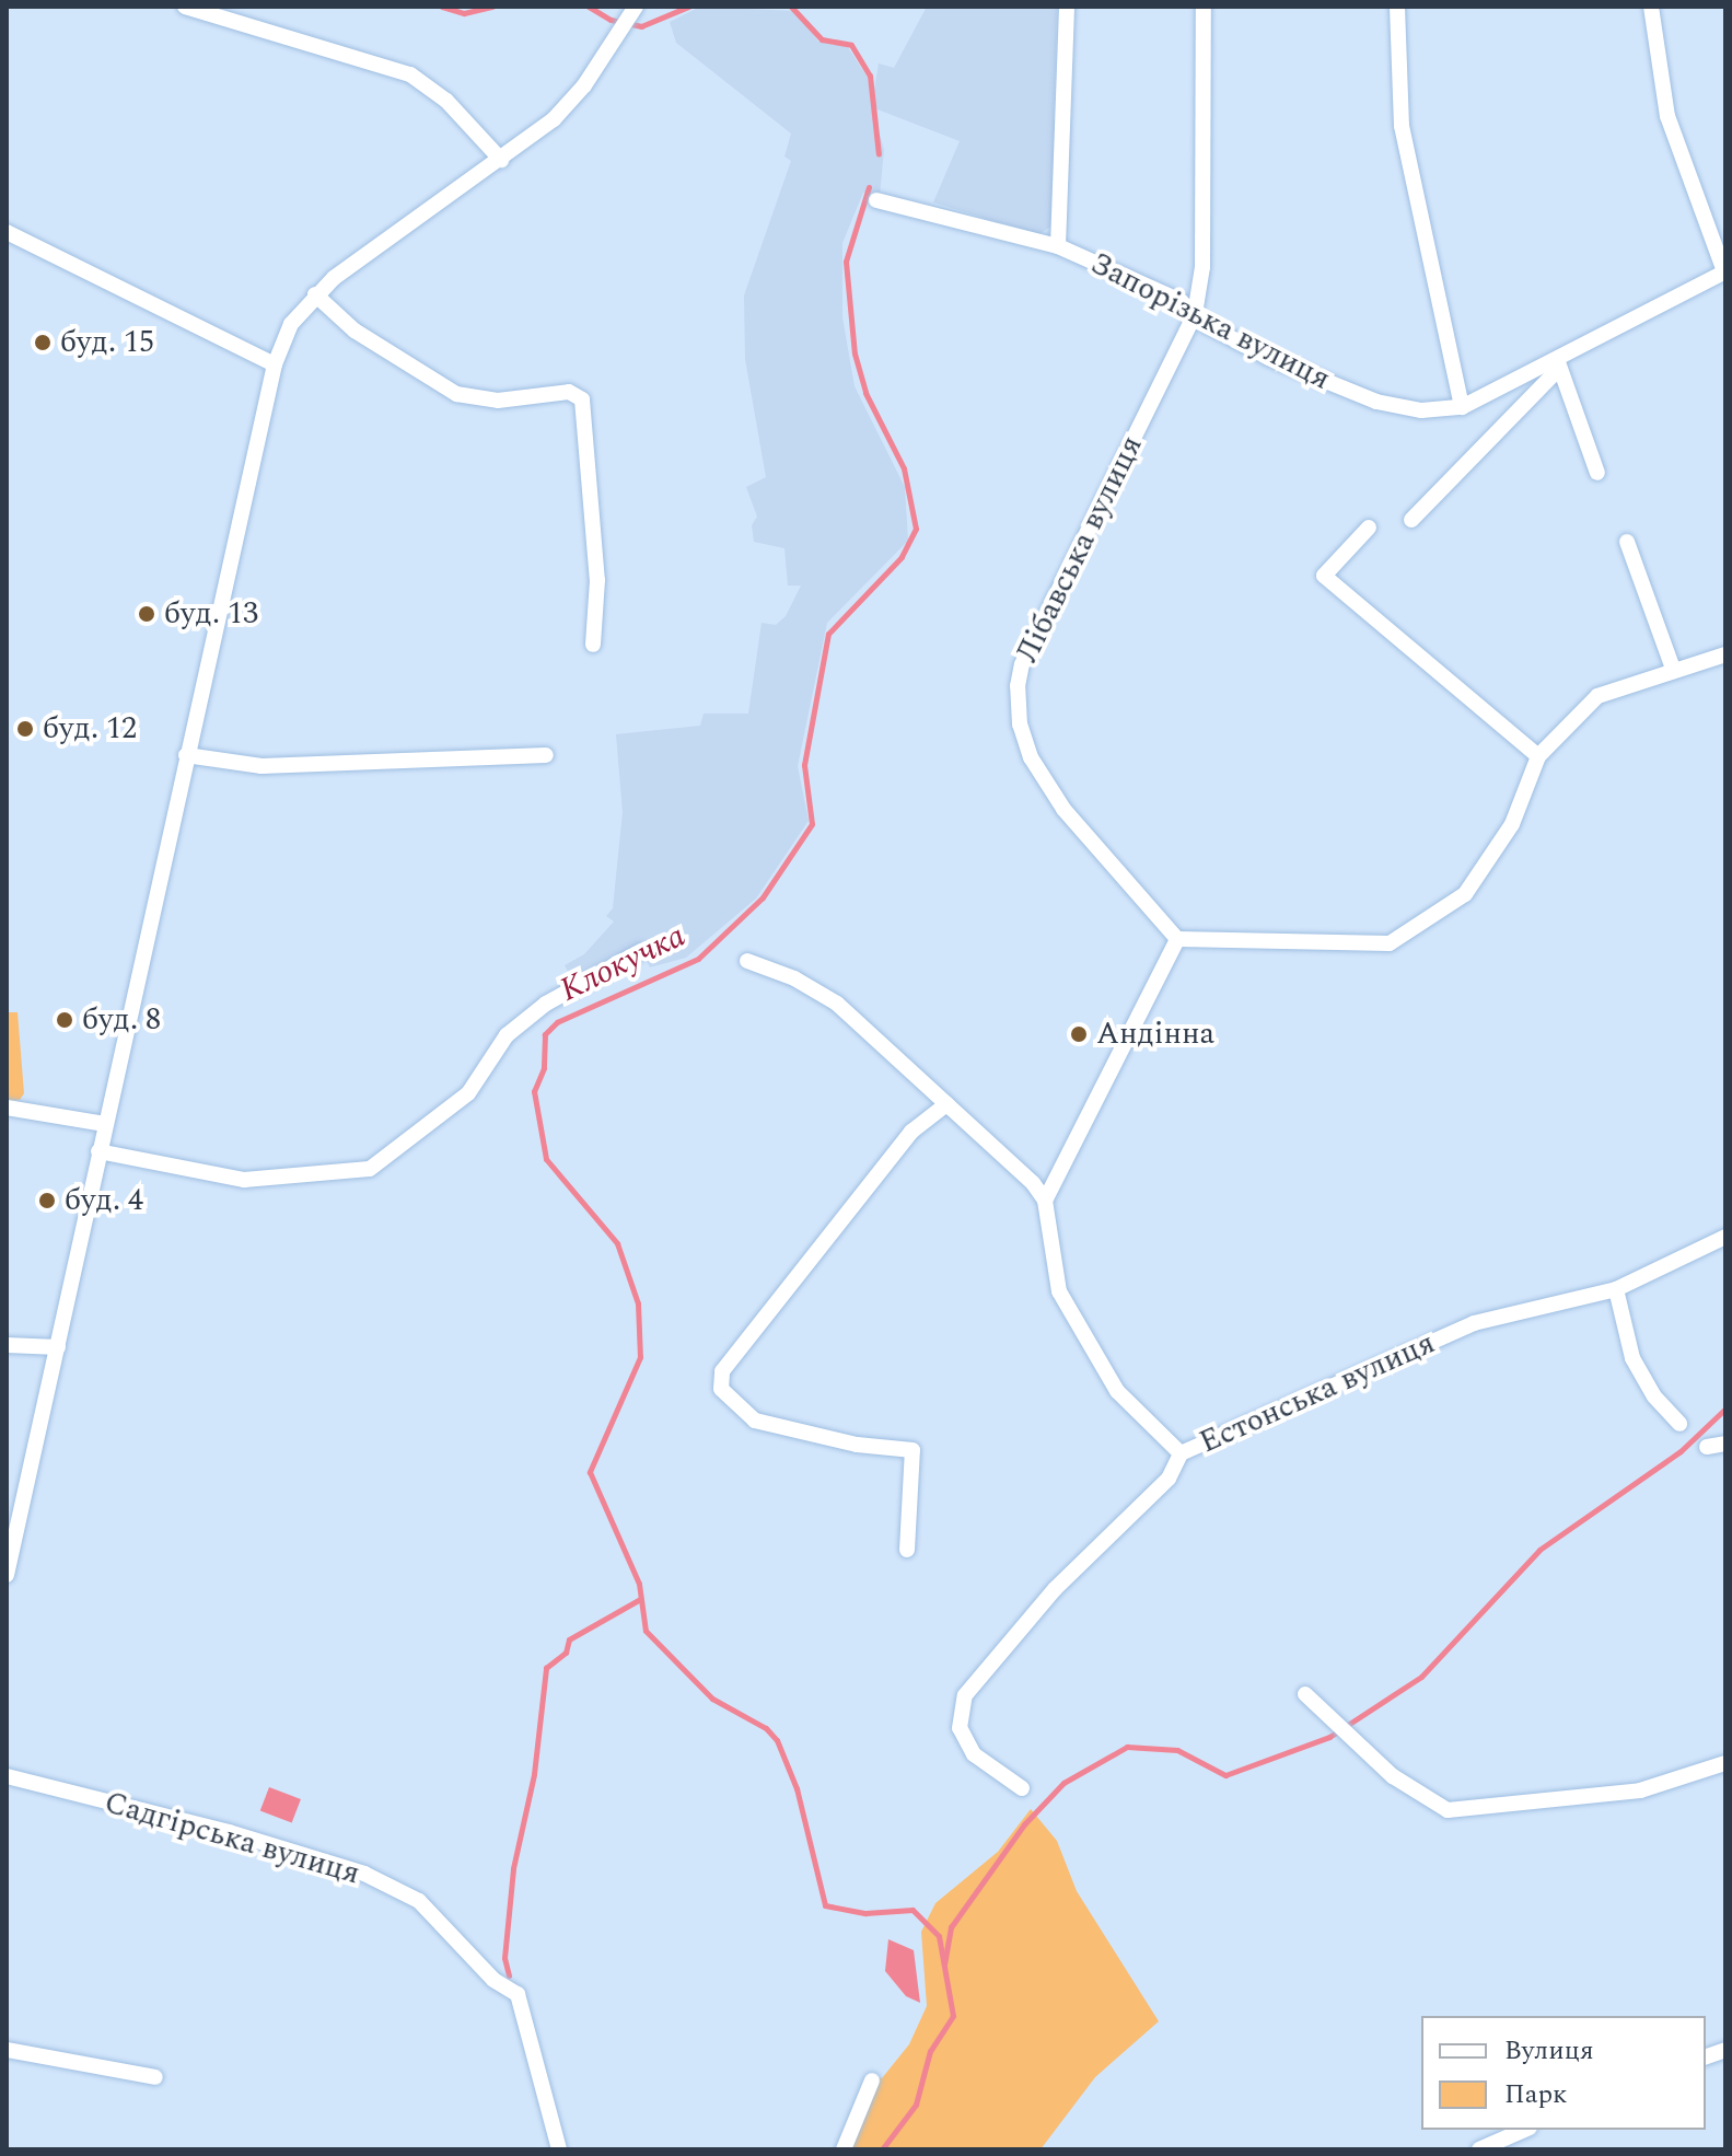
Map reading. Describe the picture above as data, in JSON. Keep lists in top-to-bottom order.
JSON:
{
  "streets": {
    "street": [
      "Запорізька вулиця",
      "Лібавська вулиця",
      "Естонська вулиця",
      "Садгірська вулиця"
    ]
  },
  "crossings": [
    ["Запорізька вулиця", "Лібавська вулиця"]
  ],
  "water": ["Клокучка"],
  "places": [
    "буд. 15",
    "буд. 13",
    "буд. 12",
    "буд. 8",
    "Андінна",
    "буд. 4"
  ],
  "legend": ["Вулиця", "Парк"]
}
